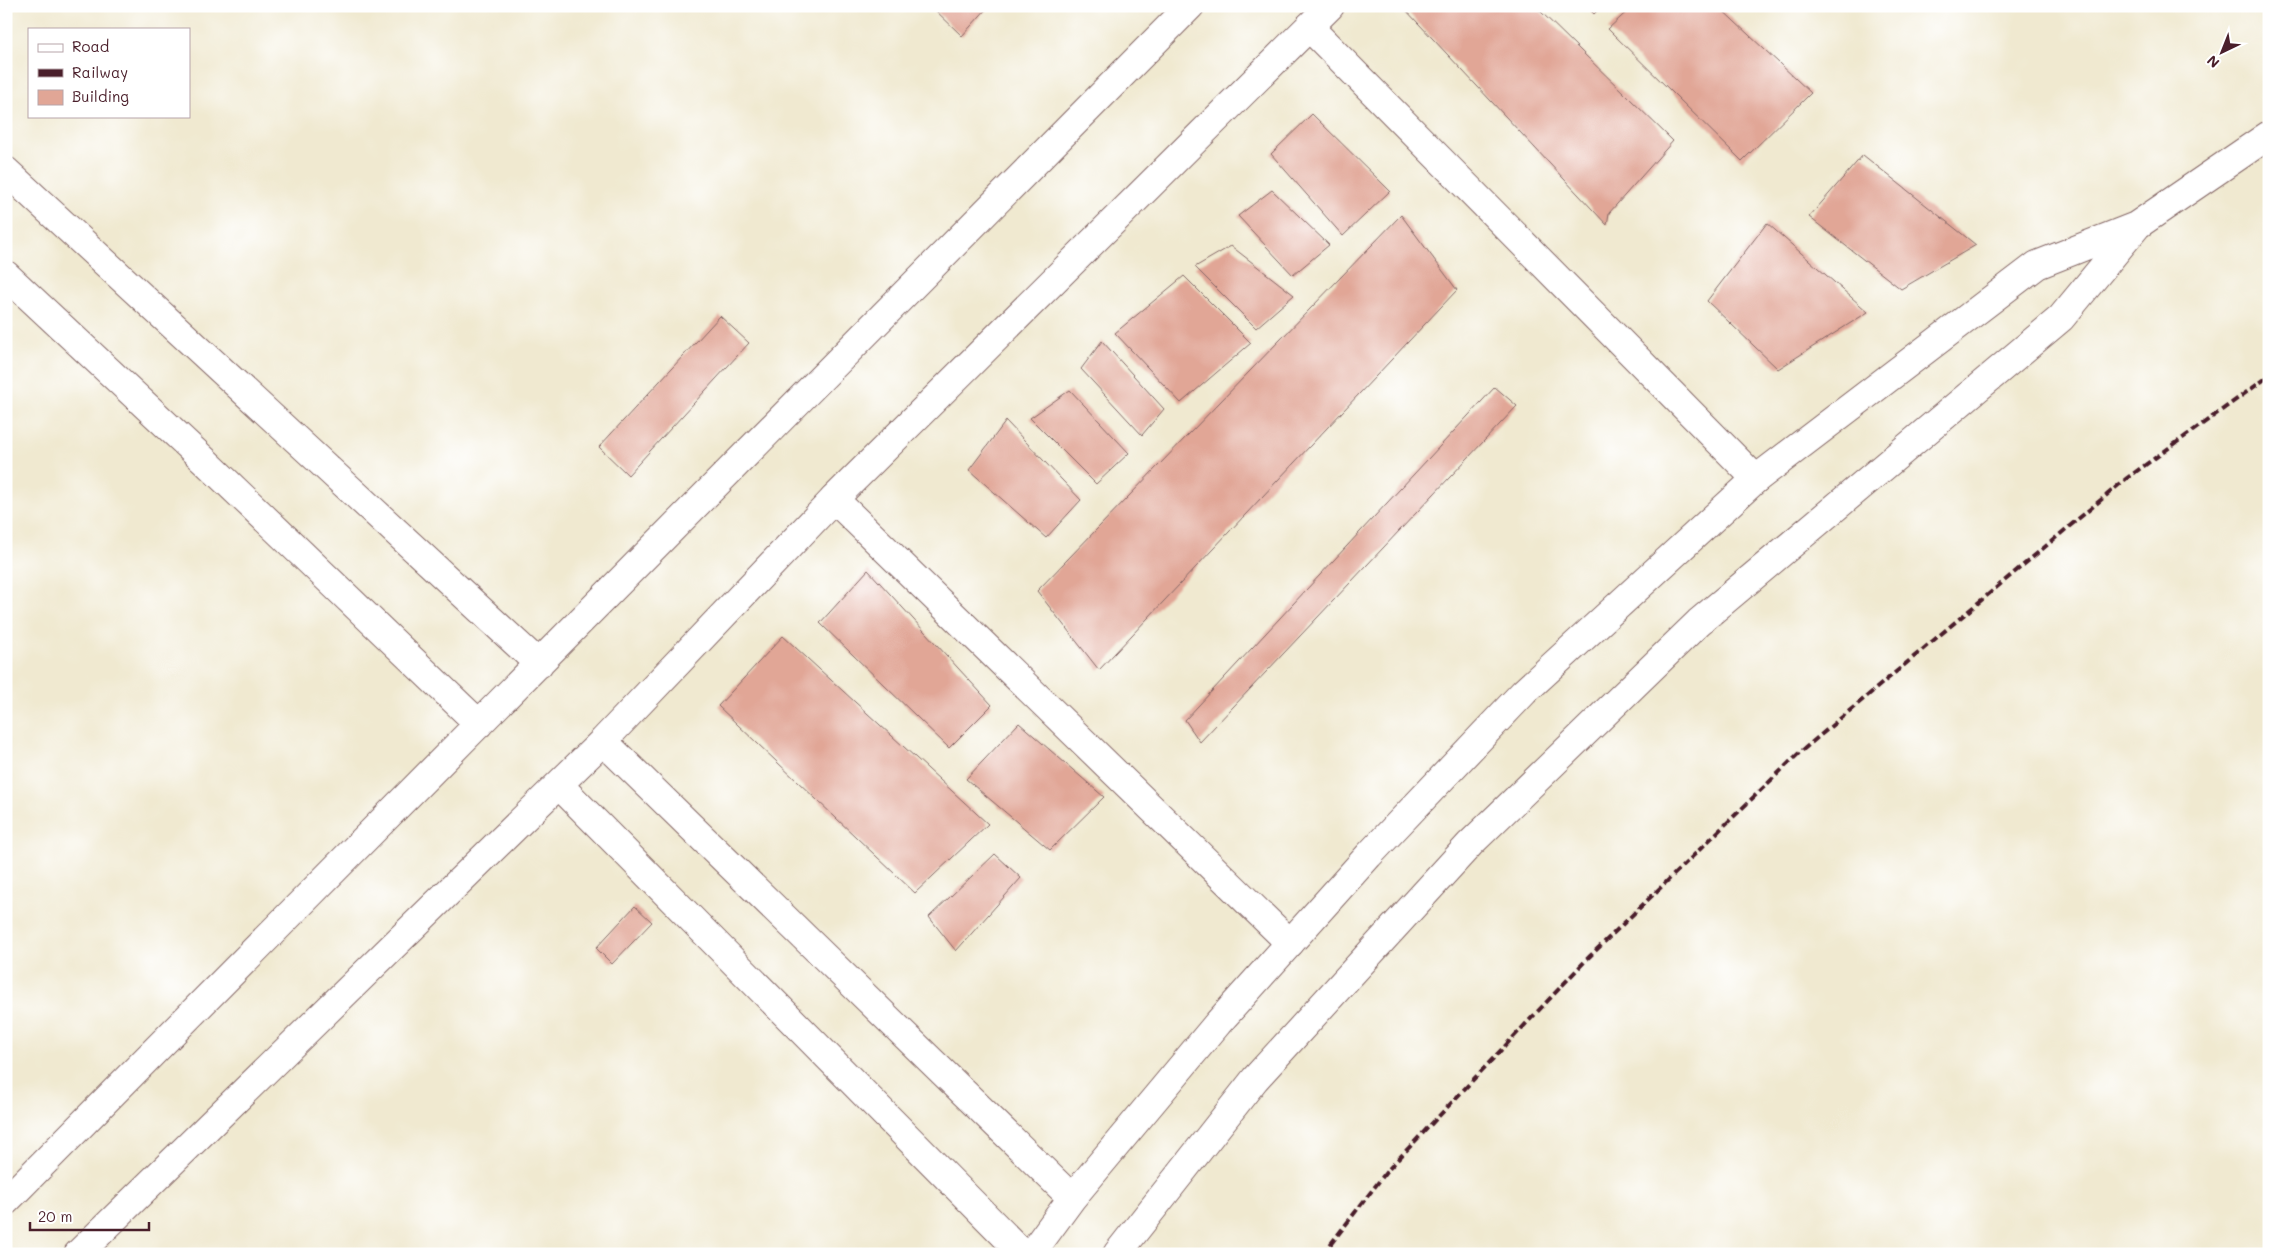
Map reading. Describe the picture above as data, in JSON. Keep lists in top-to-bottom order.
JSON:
{
  "legend": ["Road", "Railway", "Building"],
  "scale_bar": "20 m",
  "north": "bottom left"
}
